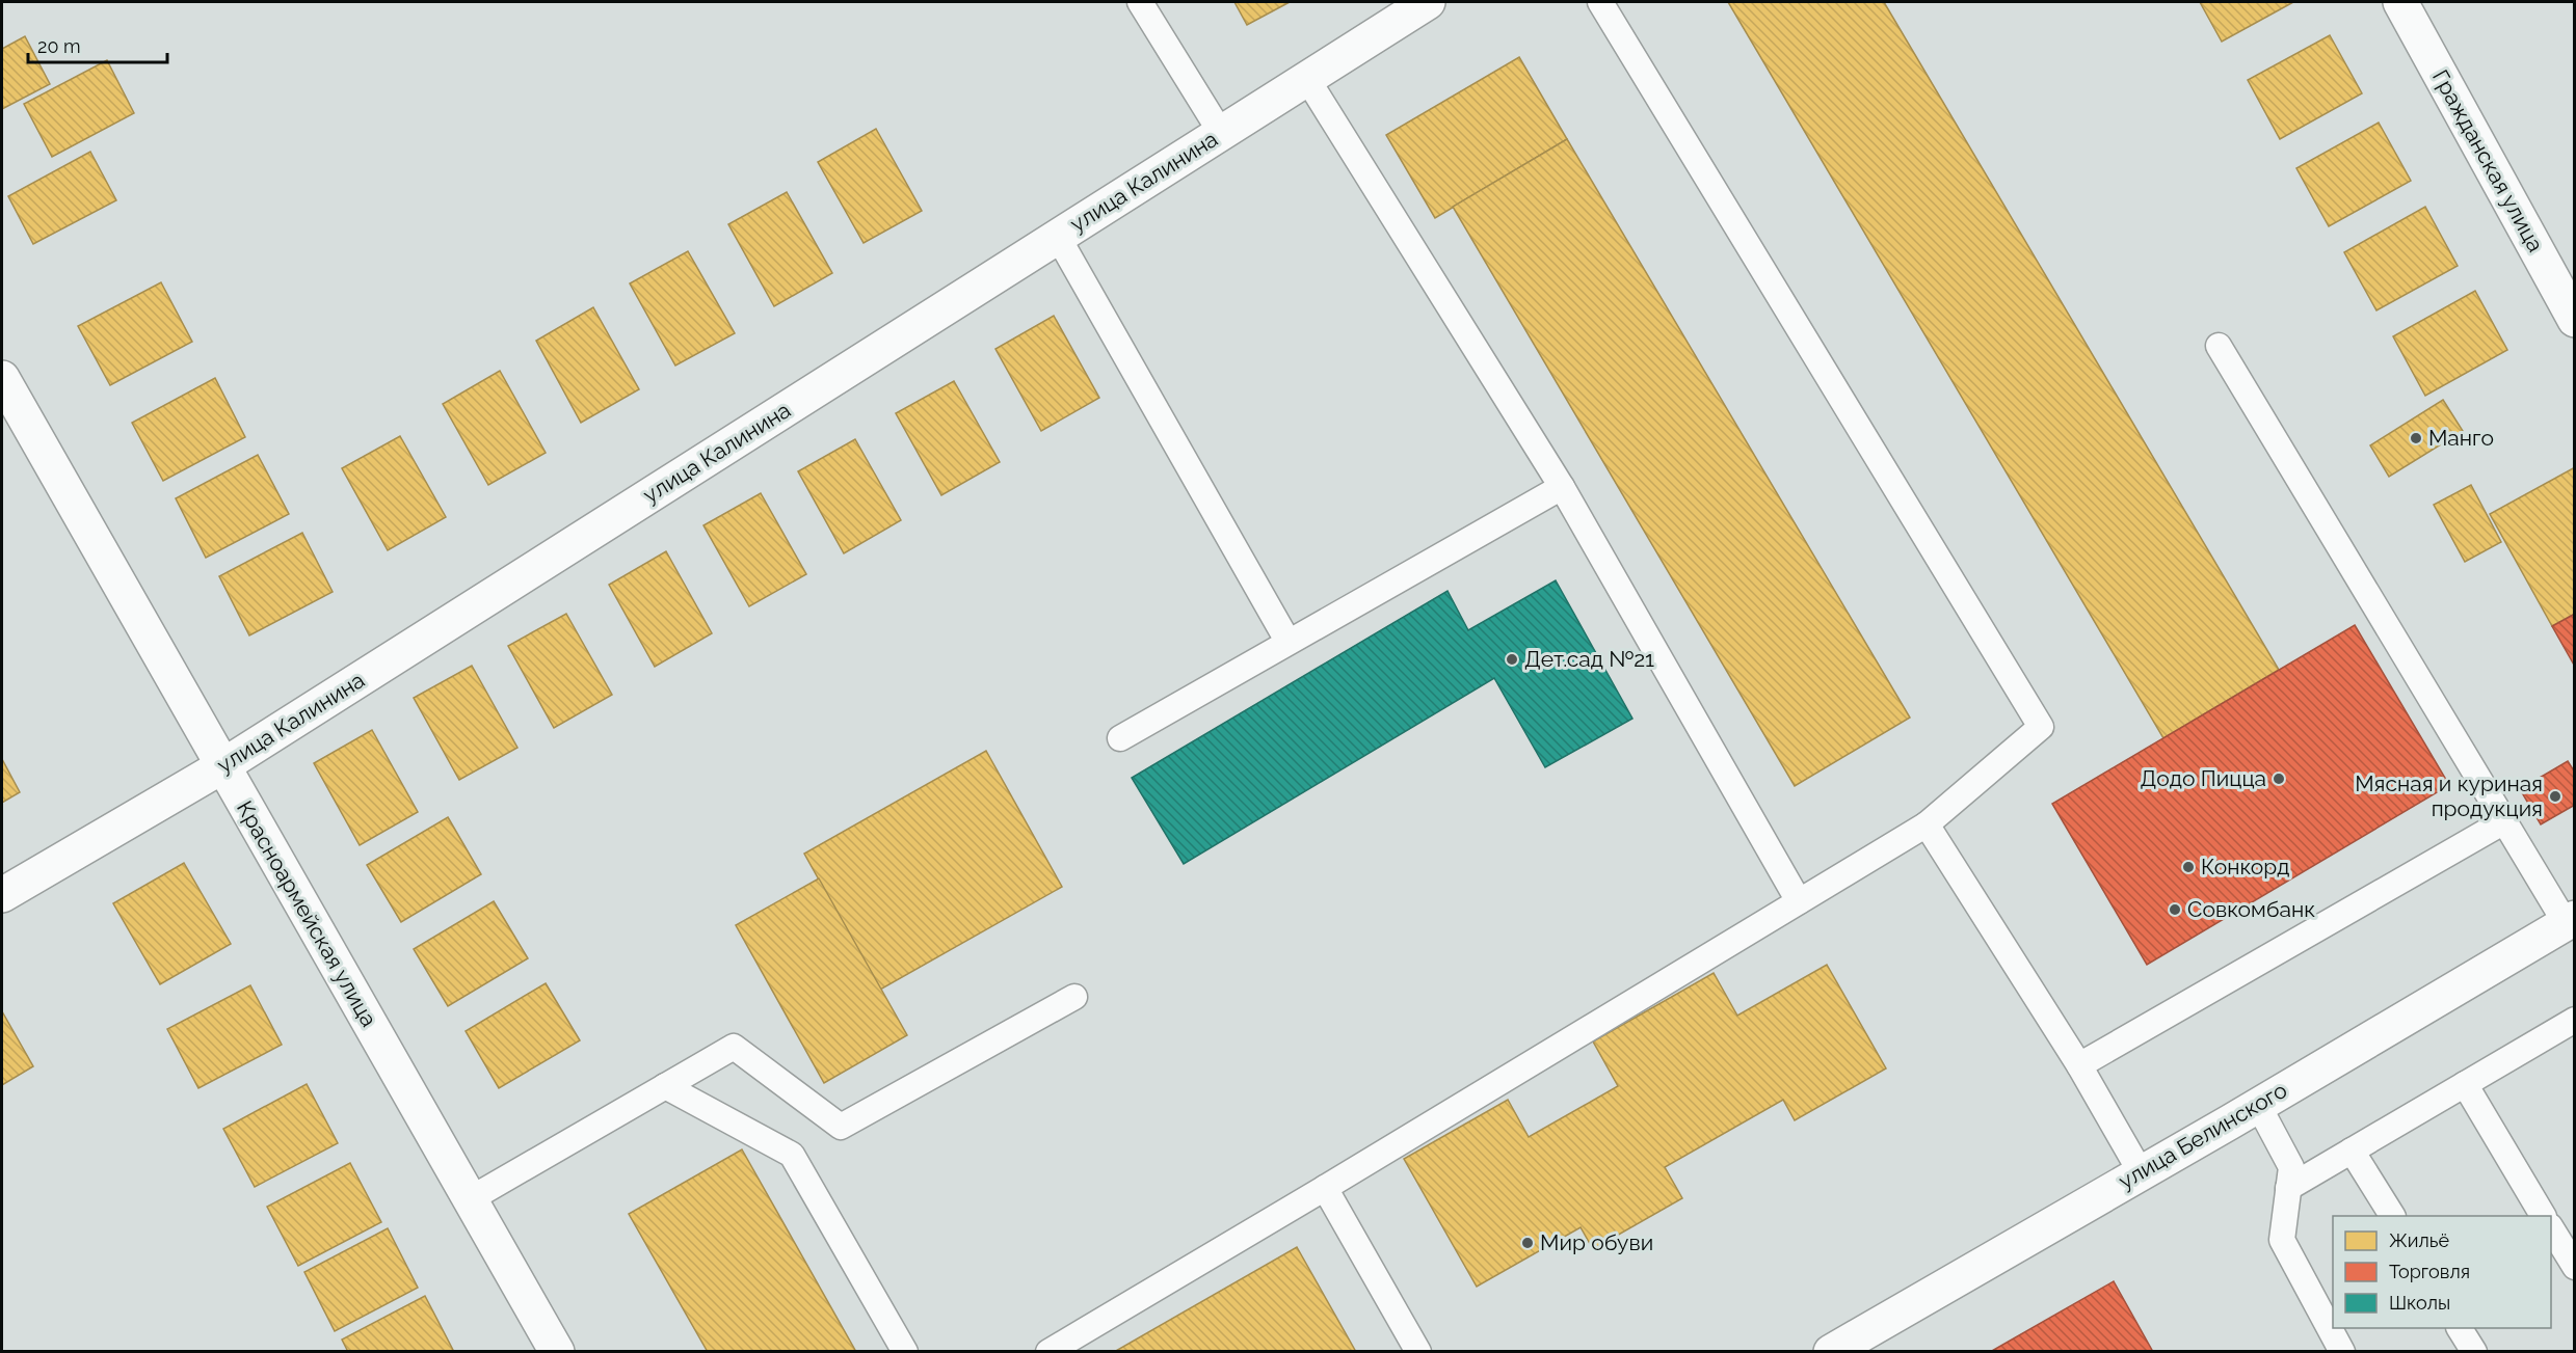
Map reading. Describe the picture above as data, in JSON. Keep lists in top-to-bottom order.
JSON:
{
  "streets": {
    "street": [
      "Гражданская улица",
      "улица Калинина",
      "Красноармейская улица",
      "улица Белинского"
    ]
  },
  "crossings": [
    ["улица Калинина", "Красноармейская улица"]
  ],
  "places": [
    "Манго",
    "Дет.сад №21",
    "Додо Пицца",
    "Мясная и куриная продукция",
    "Конкорд",
    "Совкомбанк",
    "Мир обуви"
  ],
  "legend": ["Жильё", "Торговля", "Школы"],
  "scale_bar": "20 m"
}
